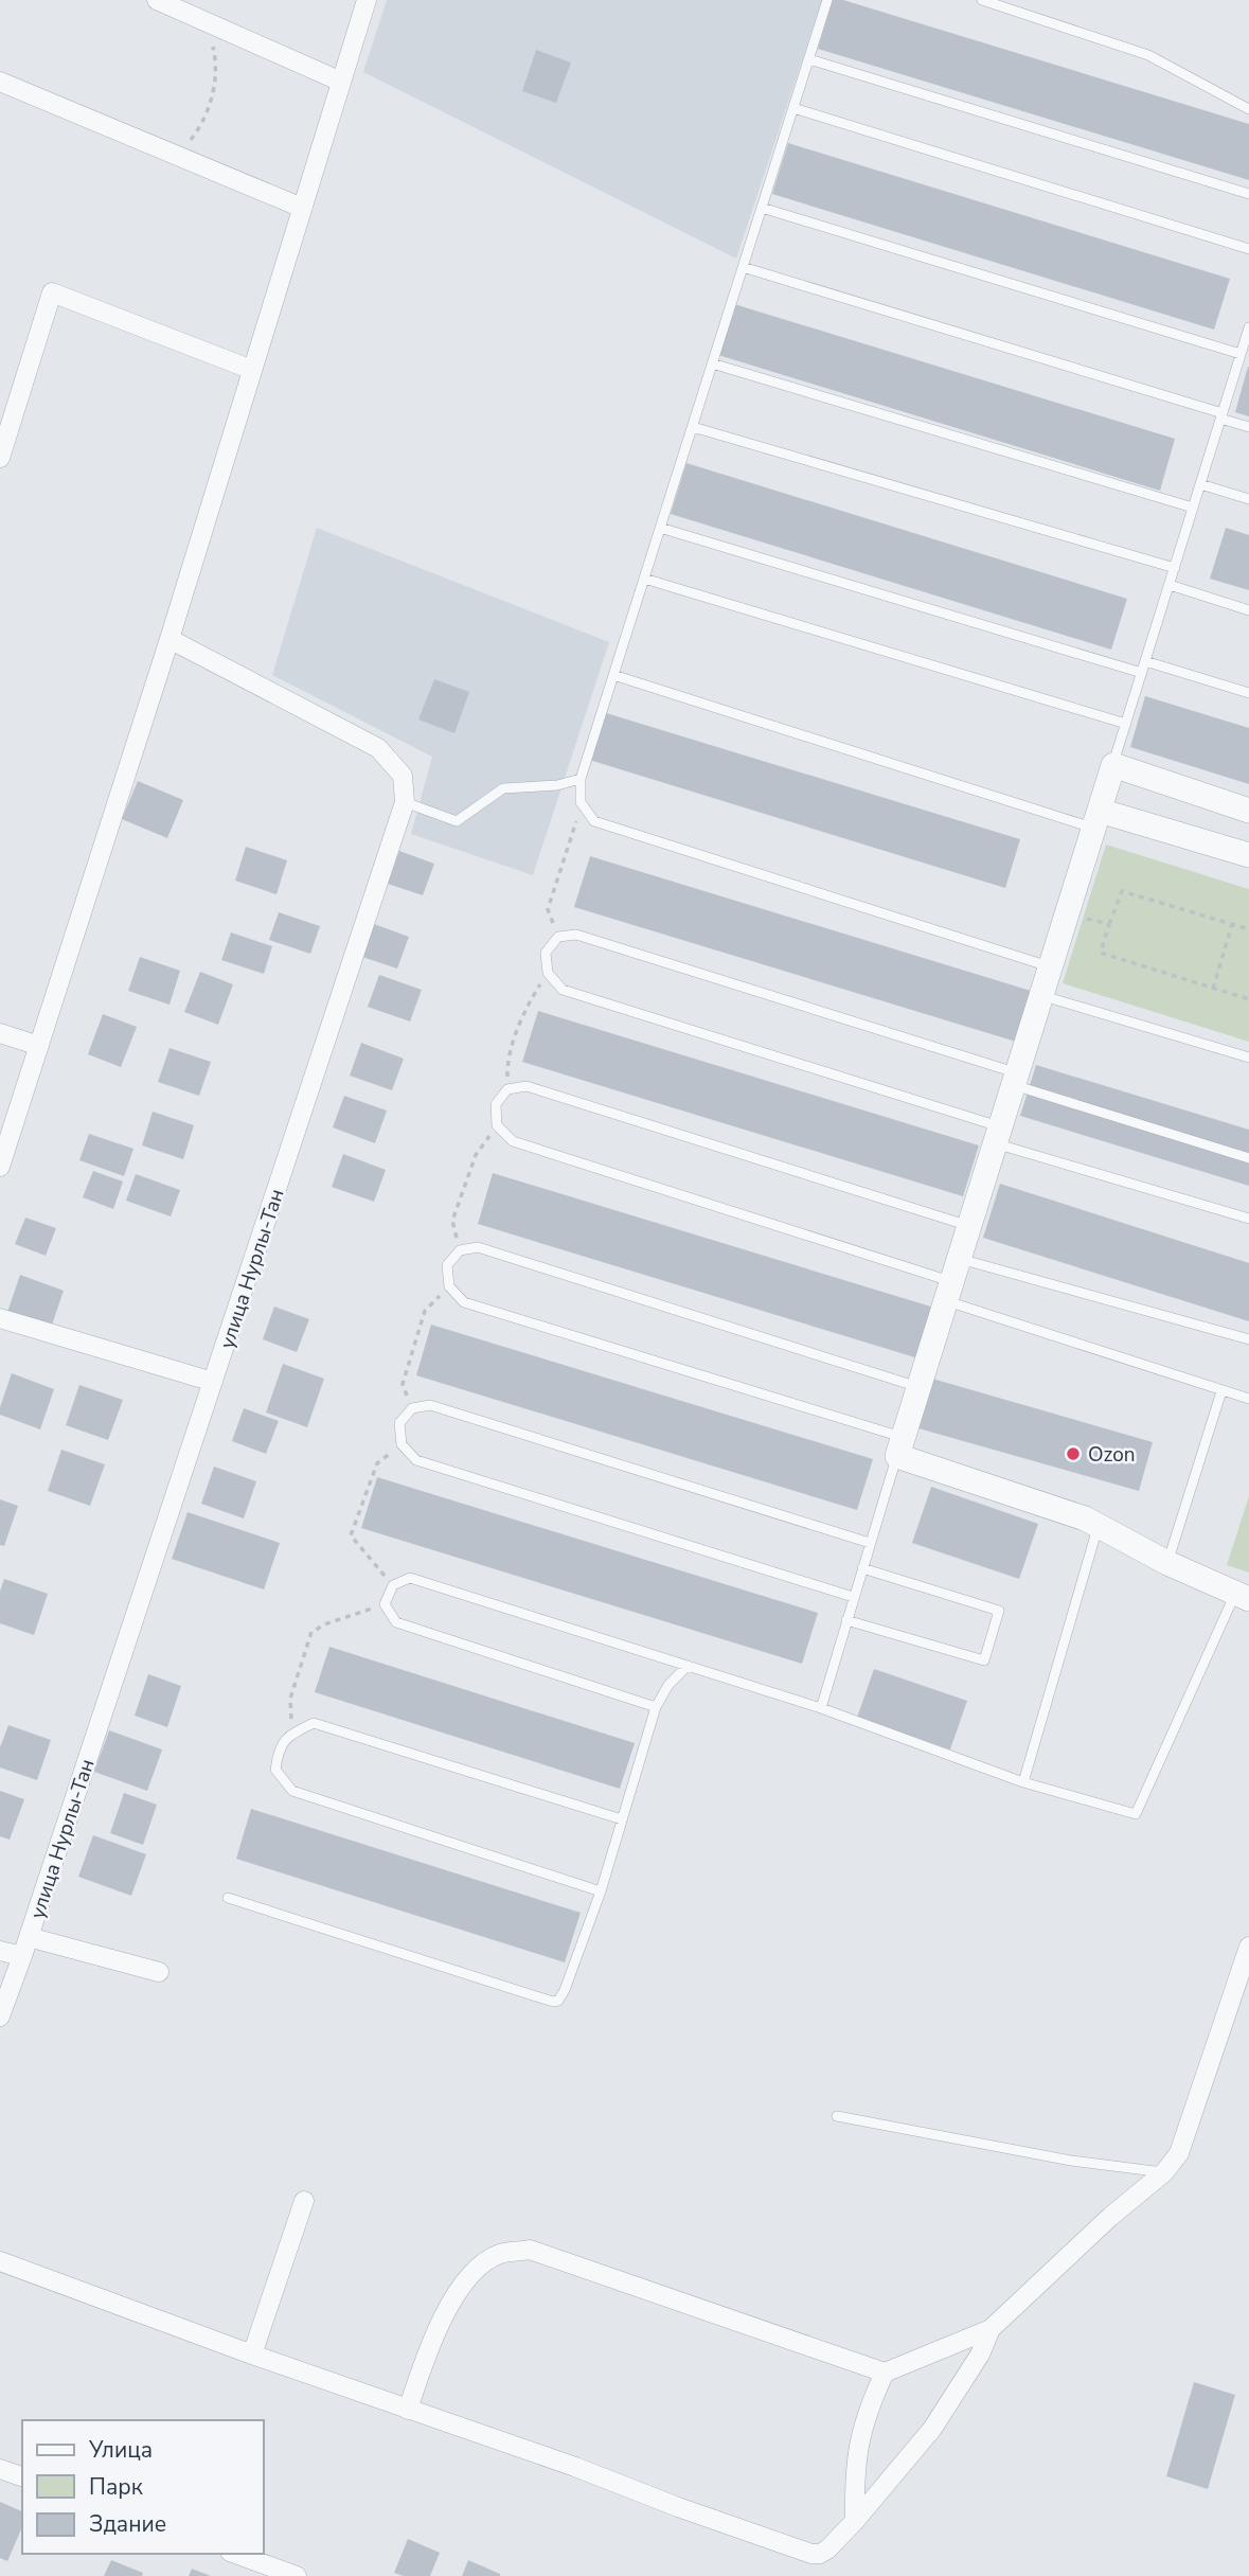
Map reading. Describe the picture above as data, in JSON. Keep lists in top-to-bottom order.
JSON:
{
  "streets": {
    "street": ["улица Нурлы-Тан"]
  },
  "places": ["Ozon"],
  "legend": ["Улица", "Парк", "Здание"]
}
